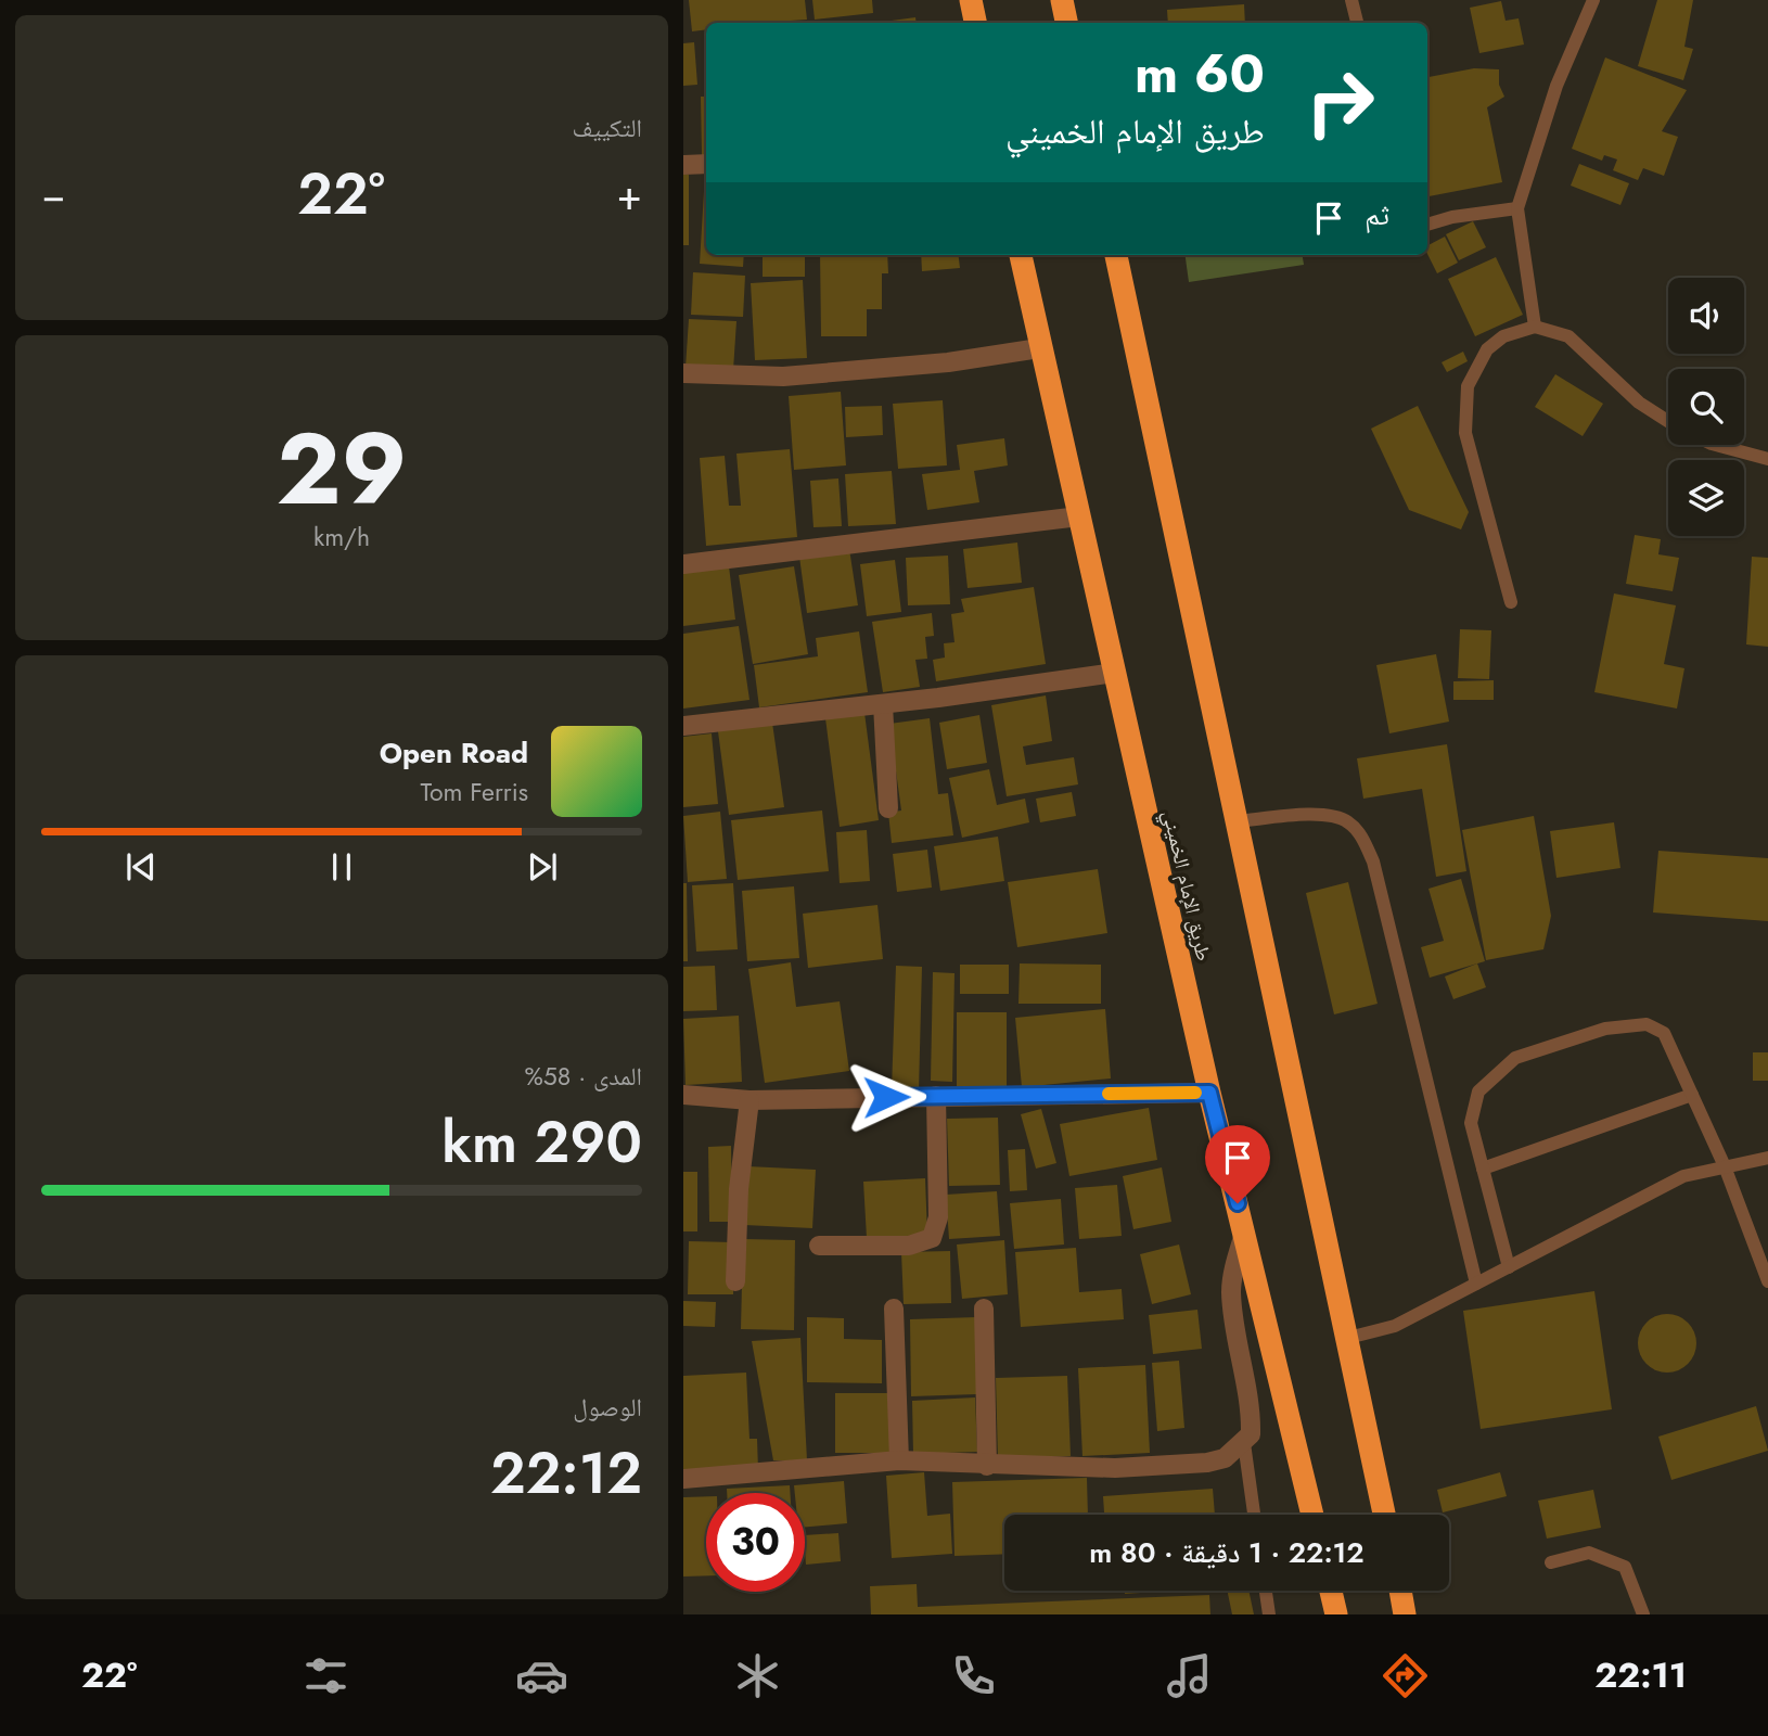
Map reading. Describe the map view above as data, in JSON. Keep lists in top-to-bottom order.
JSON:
{
  "streets": {
    "highway": ["طريق الإمام الخميني"]
  },
  "page": {
    "tile": [
      "التكييف",
      ["29", "km/h"],
      ["المدى · 58%", "290 km"],
      ["الوصول", "22:12"]
    ],
    "turn": ["60 m", "طريق الإمام الخميني"],
    "heat": ["−", "22°", "+"],
    "then": "ثم",
    "song": ["Open Road", "Tom Ferris"],
    "limit": "30",
    "trip": "22:12 · 1 دقيقة · 80 m",
    "tabs": ["22:11", "22°"]
  }
}
